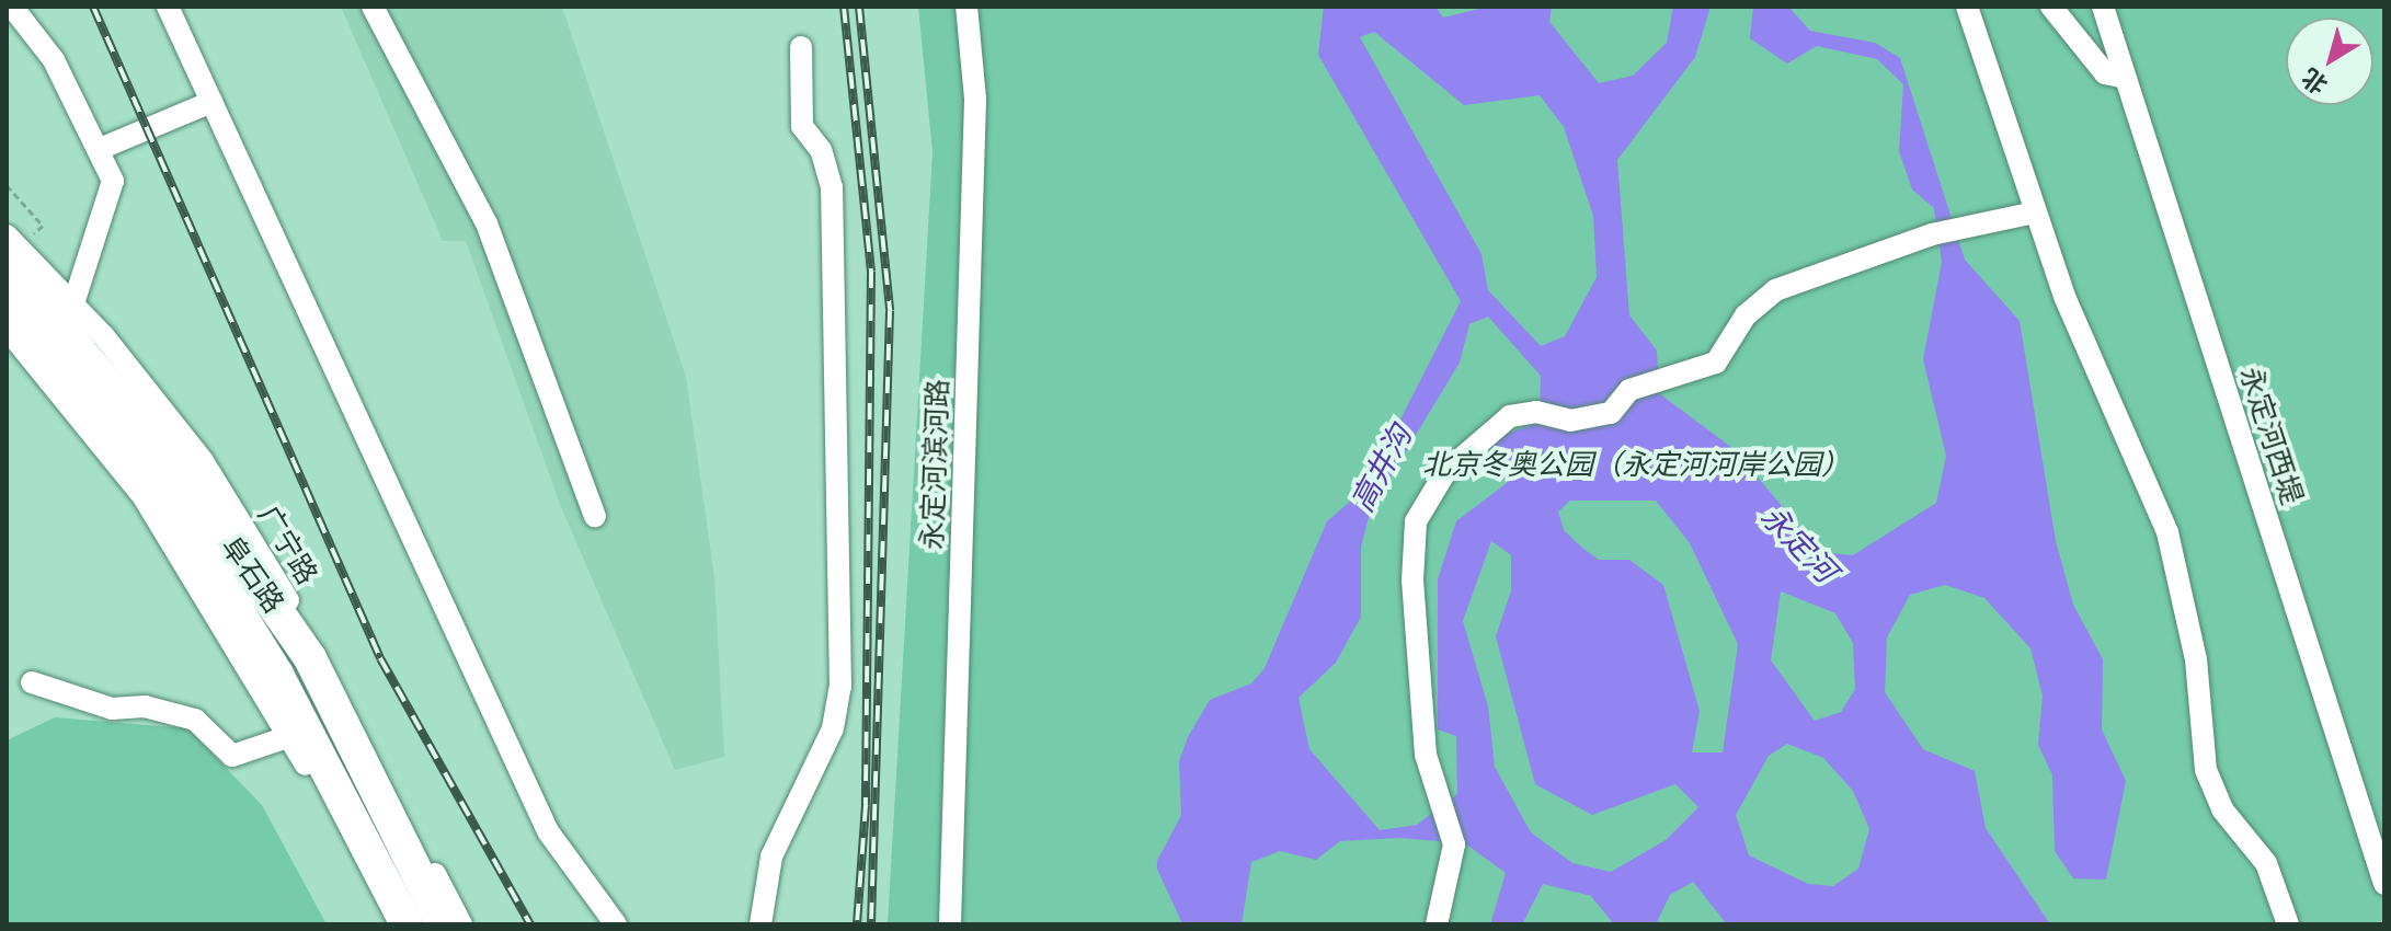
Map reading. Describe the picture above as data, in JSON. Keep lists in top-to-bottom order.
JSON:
{
  "streets": {
    "highway": ["阜石路"],
    "street": ["永定河西堤", "永定河滨河路", "广宁路"]
  },
  "water": ["高井沟", "永定河"],
  "parks": ["北京冬奥公园（永定河河岸公园）"],
  "north": "bottom left"
}
